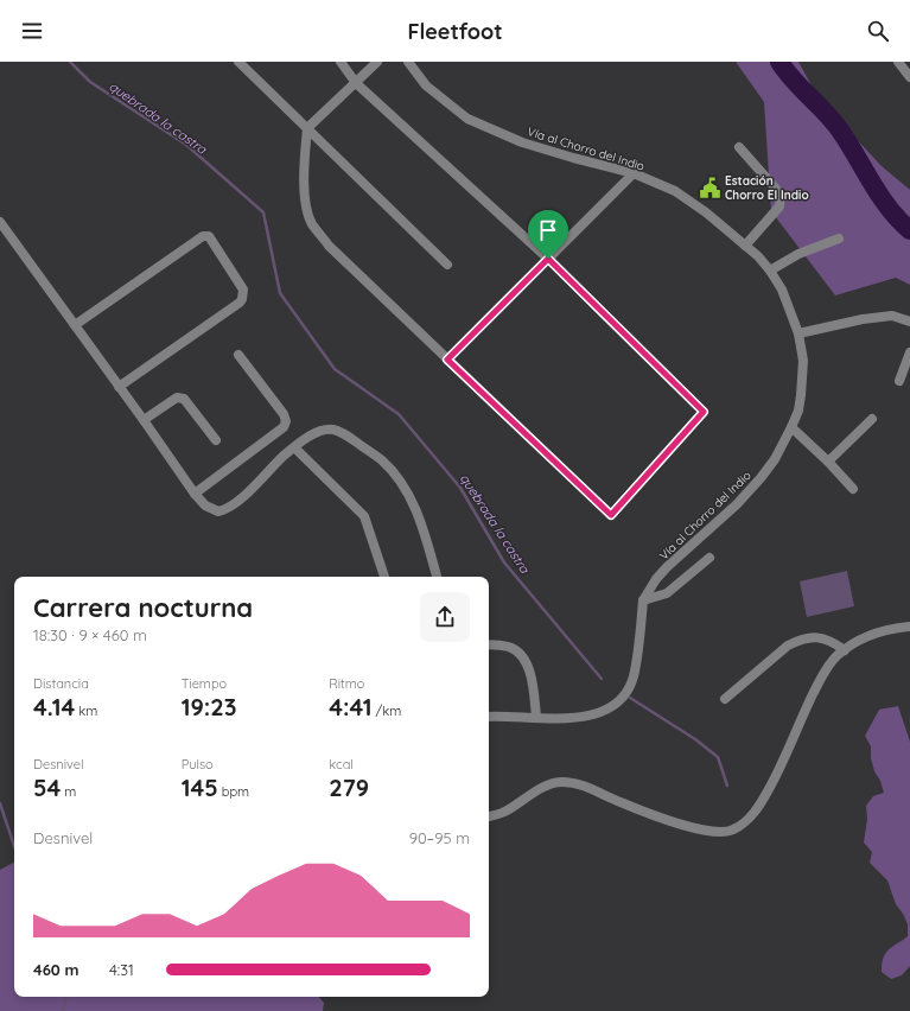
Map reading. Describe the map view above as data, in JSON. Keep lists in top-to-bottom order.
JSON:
{
  "streets": {
    "street": ["Vía al Chorro del Indio"]
  },
  "water": ["quebrada la castra"],
  "places": {
    "public building": ["Estación Chorro El Indio"]
  },
  "page": {
    "header": "Fleetfoot",
    "heading": ["Carrera nocturna", "18:30 · 9 × 460 m"],
    "stats": [
      ["Distancia", "4.14 km"],
      ["Tiempo", "19:23"],
      ["Ritmo", "4:41 /km"],
      ["Desnivel", "54 m"],
      ["Pulso", "145 bpm"],
      ["kcal", "279"]
    ],
    "chart": ["Desnivel", "90–95 m"],
    "list": [
      {
        "name": "460 m",
        "note": "4:31"
      }
    ]
  }
}
